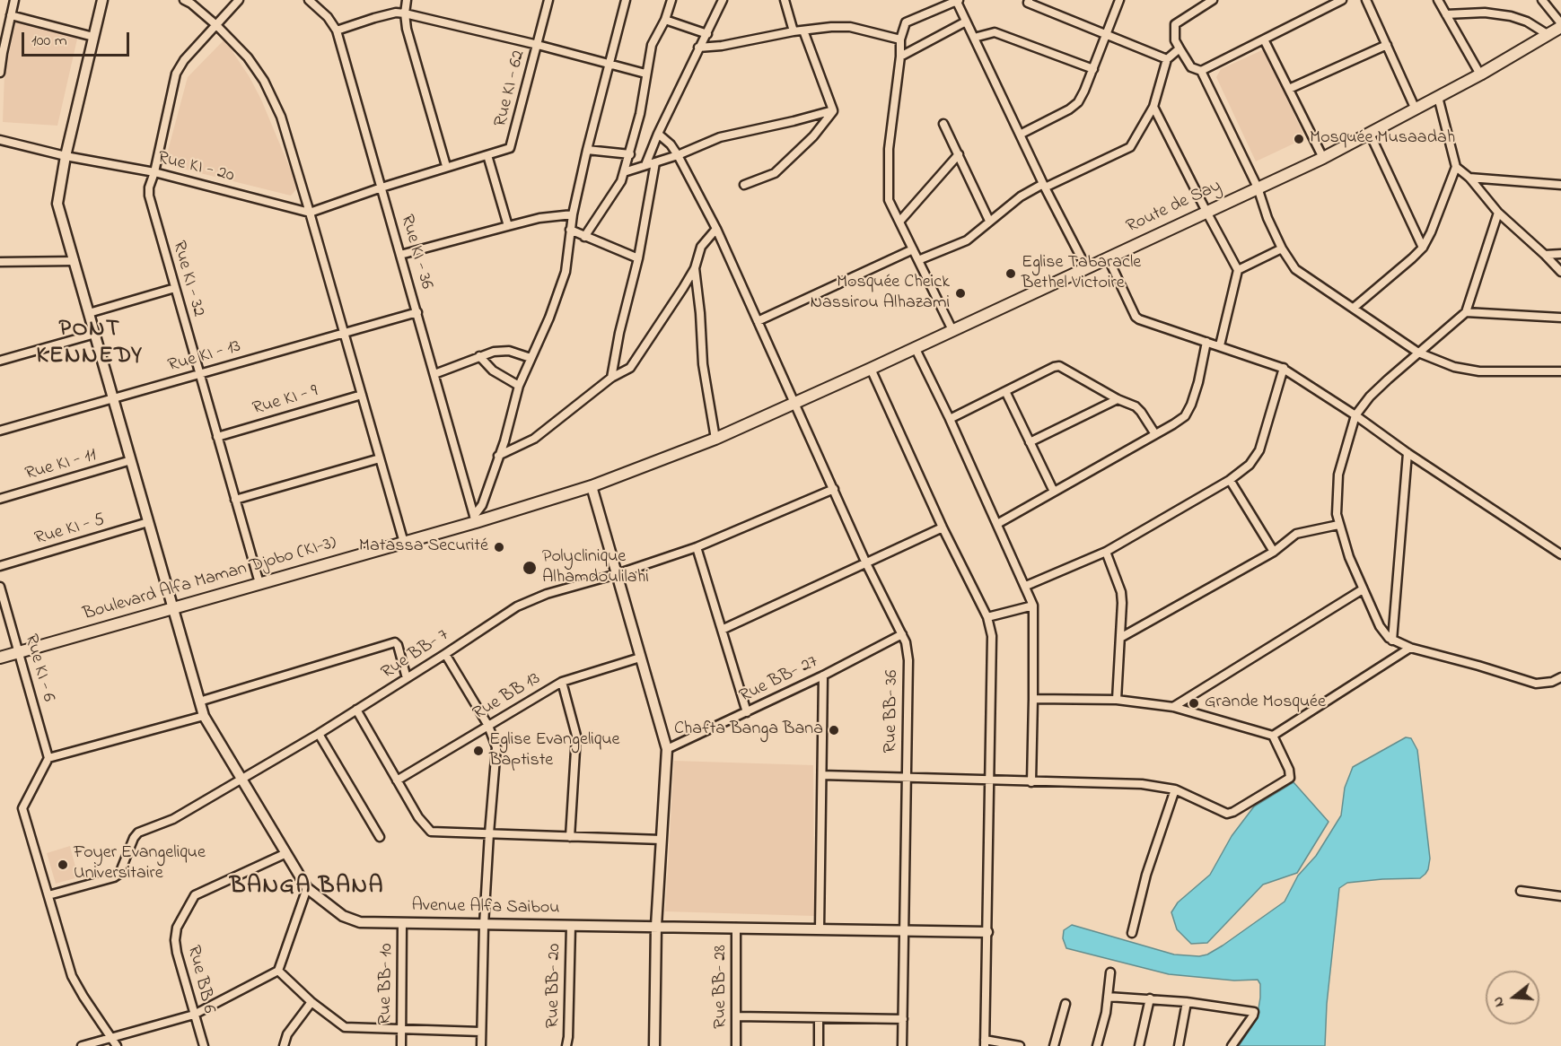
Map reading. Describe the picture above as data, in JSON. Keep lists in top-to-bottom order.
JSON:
{
  "streets": {
    "main road": ["Route de Say", "Boulevard Alfa Maman Djobo (KI-3)"],
    "street": [
      "Rue KI - 62",
      "Rue KI - 20",
      "Rue KI - 36",
      "Rue KI - 32",
      "Rue KI - 13",
      "Rue KI - 9",
      "Rue KI - 11",
      "Rue KI - 5",
      "Rue BB- 7",
      "Rue KI - 6",
      "Rue BB- 27",
      "Rue BB 13",
      "Rue BB- 36",
      "Avenue Alfa Saibou",
      "Rue BB 6",
      "Rue BB- 10",
      "Rue BB- 20",
      "Rue BB- 28"
    ]
  },
  "crossings": [
    ["Rue KI - 62", "Rue KI - 36"],
    ["Rue KI - 20", "Rue KI - 32"],
    ["Rue KI - 20", "Avenue Alfa Saibou"],
    ["Route de Say", "Boulevard Alfa Maman Djobo (KI-3)"],
    ["Route de Say", "Rue BB- 36"],
    ["Rue KI - 36", "Rue KI - 13"],
    ["Rue KI - 36", "Boulevard Alfa Maman Djobo (KI-3)"],
    ["Rue KI - 32", "Rue KI - 13"],
    ["Rue KI - 32", "Rue KI - 9"],
    ["Rue KI - 32", "Boulevard Alfa Maman Djobo (KI-3)"],
    ["Rue KI - 13", "Avenue Alfa Saibou"],
    ["Rue KI - 11", "Avenue Alfa Saibou"],
    ["Rue KI - 5", "Avenue Alfa Saibou"],
    ["Boulevard Alfa Maman Djobo (KI-3)", "Rue KI - 6"],
    ["Boulevard Alfa Maman Djobo (KI-3)", "Rue BB- 36"],
    ["Boulevard Alfa Maman Djobo (KI-3)", "Avenue Alfa Saibou"],
    ["Rue BB- 7", "Rue BB- 36"],
    ["Rue BB- 7", "Avenue Alfa Saibou"],
    ["Rue BB- 27", "Rue BB- 36"],
    ["Rue BB- 36", "Avenue Alfa Saibou"],
    ["Avenue Alfa Saibou", "Rue BB 6"],
    ["Avenue Alfa Saibou", "Rue BB- 10"],
    ["Avenue Alfa Saibou", "Rue BB- 20"],
    ["Avenue Alfa Saibou", "Rue BB- 28"]
  ],
  "districts": ["PONT KENNEDY", "BANGA BANA"],
  "places": [
    "Mosquée Musaadah",
    "Eglise Tabaracle Bethel Victoire",
    "Mosquée Cheick Nassirou Alhazami",
    "Matassa Securité",
    "Polyclinique Alhamdoulilahi",
    "Grande Mosquée",
    "Chafta Banga Bana",
    "Eglise Evangelique Baptiste",
    "Foyer Evangelique Universitaire"
  ],
  "scale_bar": "100 m",
  "north": "left"
}
